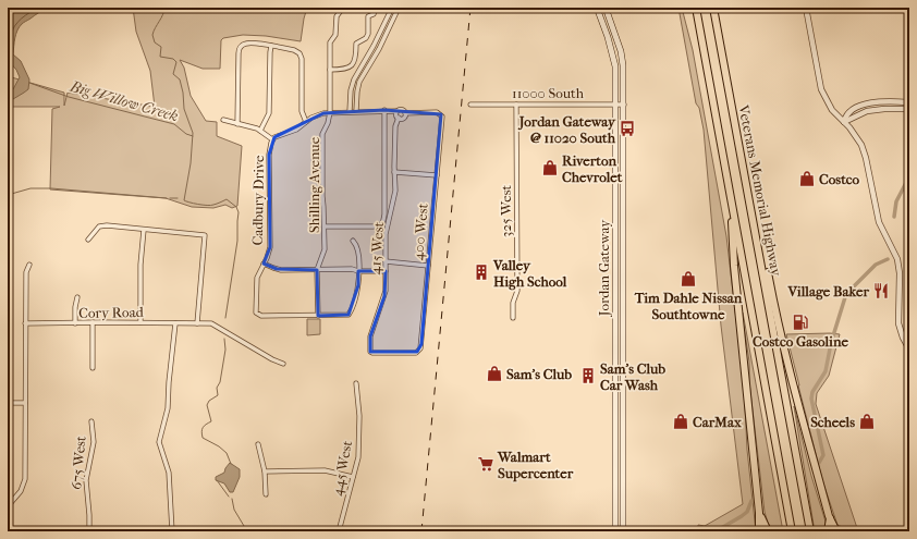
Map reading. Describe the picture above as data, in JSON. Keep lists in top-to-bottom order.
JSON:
{
  "streets": {
    "highway": ["Veterans Memorial Highway"],
    "main road": ["Jordan Gateway"],
    "street": [
      "11000 South",
      "Shilling Avenue",
      "Cadbury Drive",
      "325 West",
      "400 West",
      "415 West",
      "Cory Road",
      "675 West",
      "445 West"
    ]
  },
  "crossings": [
    ["11000 South", "325 West"],
    ["11000 South", "Jordan Gateway"],
    ["Shilling Avenue", "Cadbury Drive"],
    ["Cadbury Drive", "400 West"],
    ["Cadbury Drive", "415 West"],
    ["400 West", "415 West"]
  ],
  "water": ["Big Willow Creek"],
  "places": {
    "bus stop": ["Jordan Gateway @ 11020 South"],
    "shop": [
      "Riverton Chevrolet",
      "Costco",
      "Tim Dahle Nissan Southtowne",
      "Sam's Club",
      "CarMax",
      "Scheels"
    ],
    "building": ["Valley High School", "Sam's Club Car Wash"],
    "restaurant": ["Village Baker"],
    "fuel station": ["Costco Gasoline"],
    "supermarket": ["Walmart Supercenter"]
  }
}
